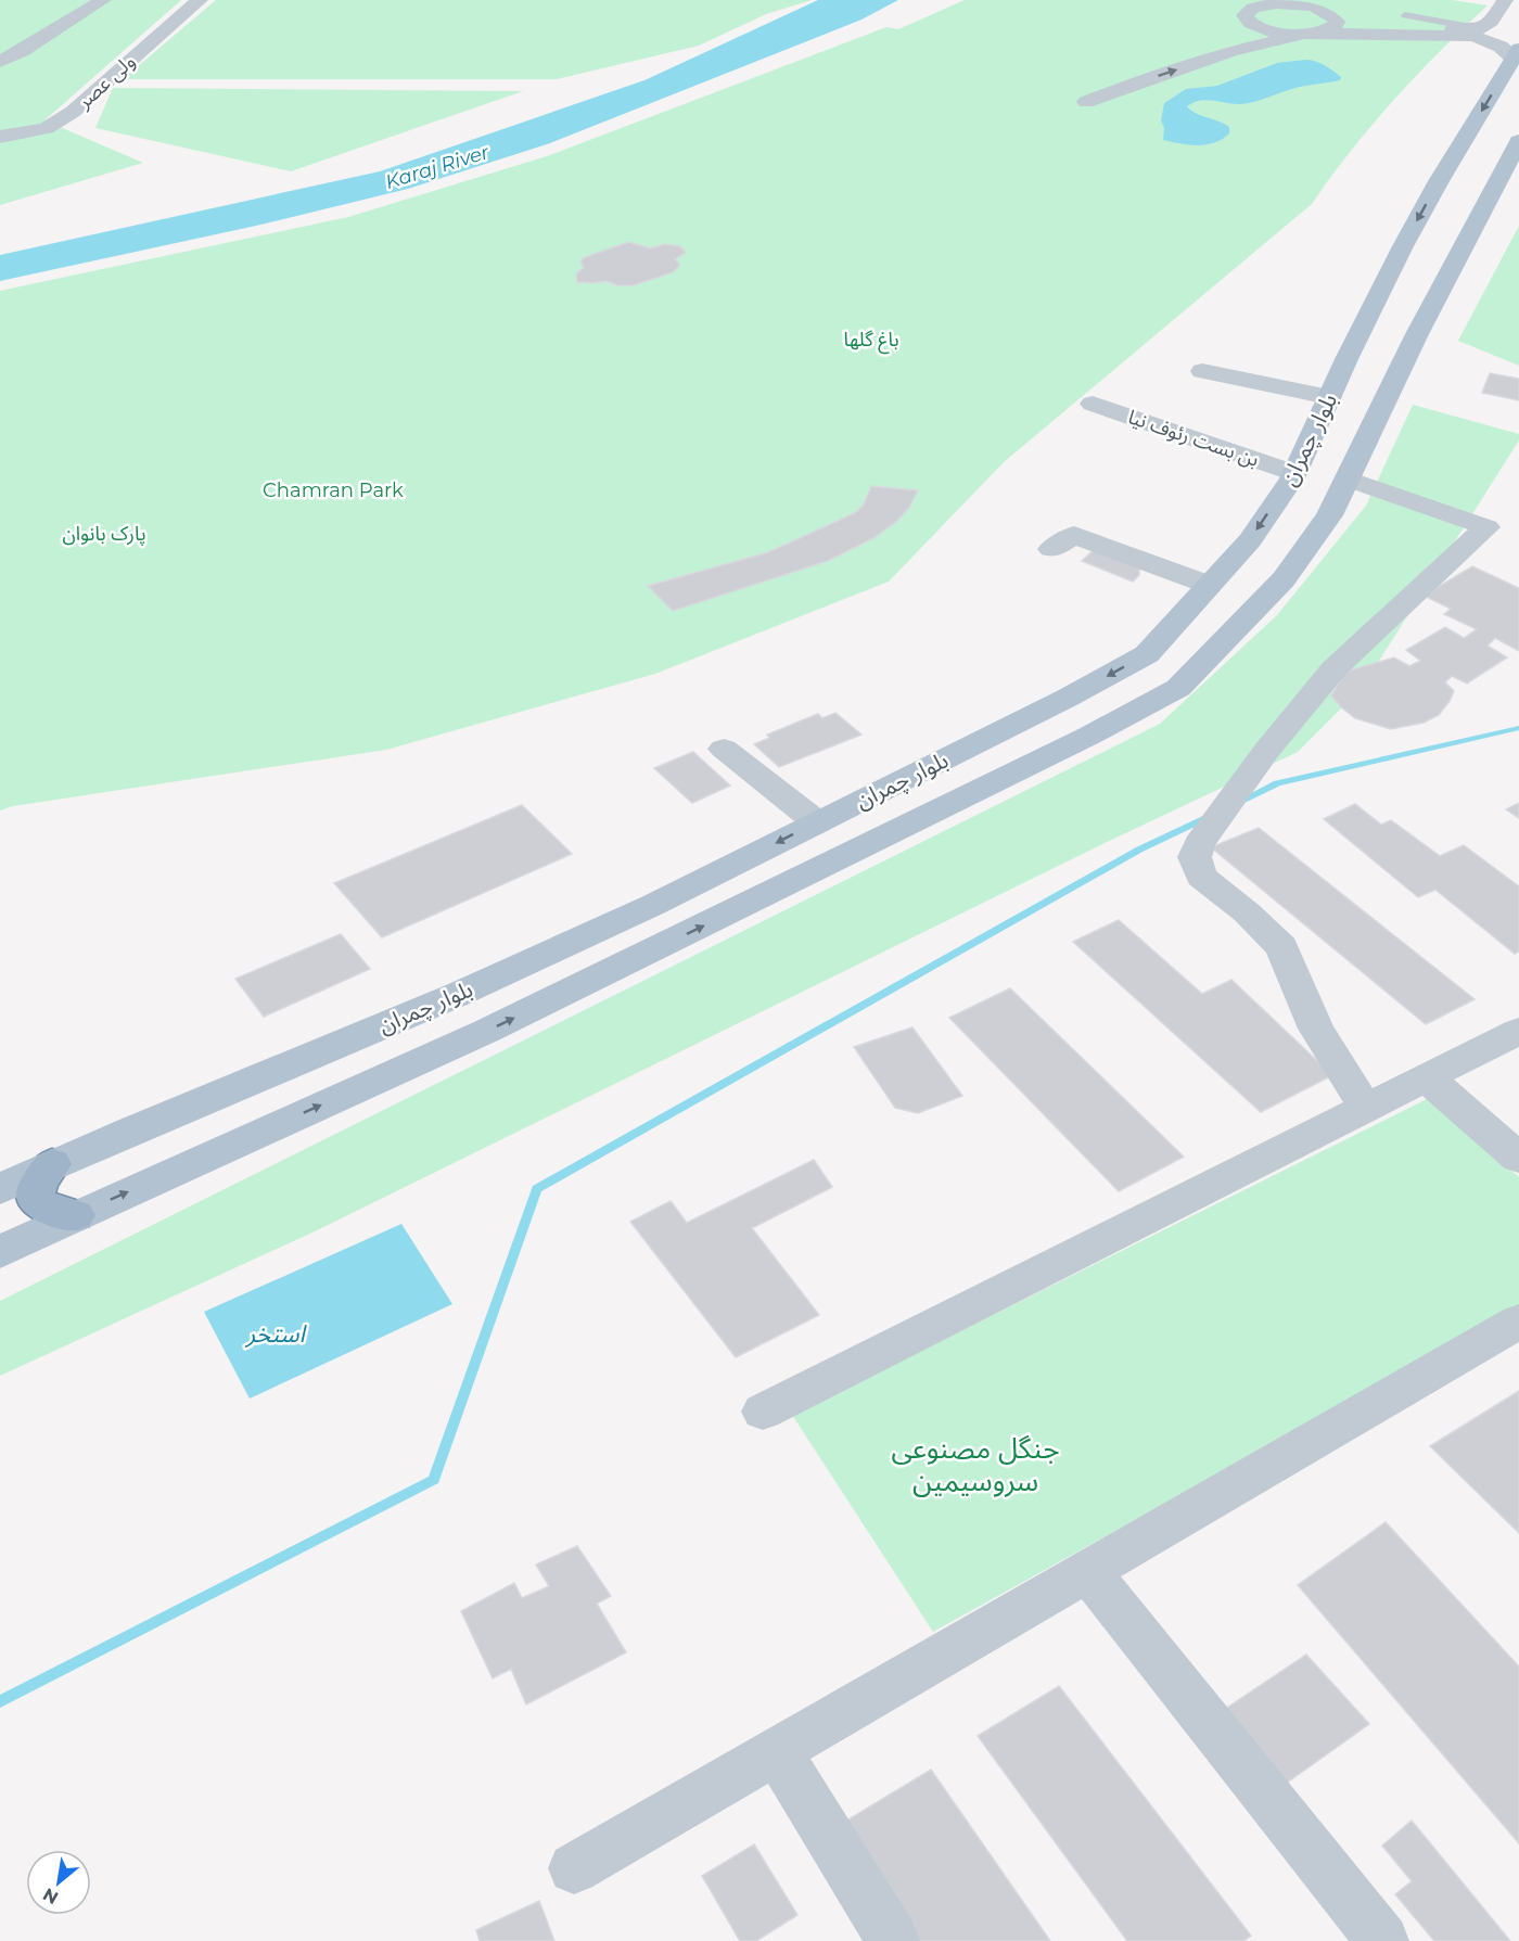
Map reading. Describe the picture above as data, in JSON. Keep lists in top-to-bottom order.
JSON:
{
  "streets": {
    "main road": ["بلوار چمران"],
    "street": ["ولی عصر", "بن بست رئوف نیا"]
  },
  "crossings": [
    ["بن بست رئوف نیا", "بلوار چمران"]
  ],
  "water": ["Karaj River", "استخر"],
  "parks": [
    "باغ گلها",
    "Chamran Park",
    "پارک بانوان",
    "جنگل مصنوعی سروسیمین"
  ],
  "north": "bottom left"
}
